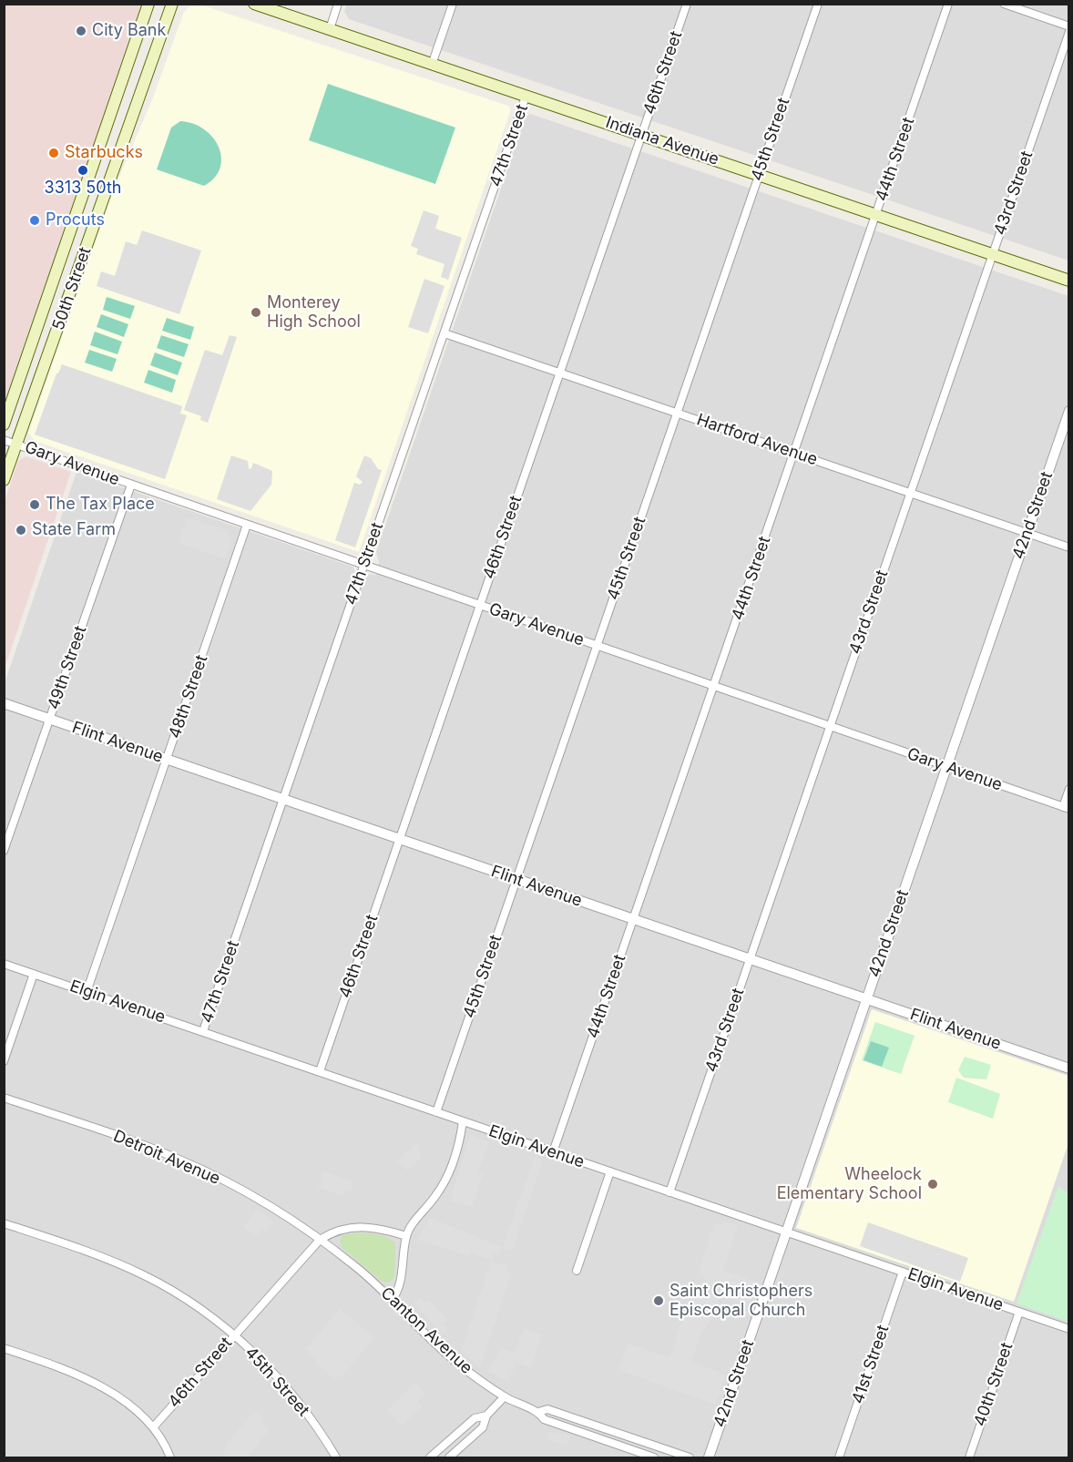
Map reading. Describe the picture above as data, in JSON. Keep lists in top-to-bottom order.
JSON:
{
  "streets": {
    "main road": ["Indiana Avenue", "50th Street"],
    "street": [
      "46th Street",
      "45th Street",
      "47th Street",
      "44th Street",
      "43rd Street",
      "Hartford Avenue",
      "Gary Avenue",
      "42nd Street",
      "49th Street",
      "48th Street",
      "Flint Avenue",
      "Elgin Avenue",
      "Detroit Avenue",
      "Canton Avenue",
      "41st Street",
      "40th Street"
    ]
  },
  "crossings": [
    ["46th Street", "45th Street"],
    ["46th Street", "Indiana Avenue"],
    ["46th Street", "Hartford Avenue"],
    ["46th Street", "Gary Avenue"],
    ["46th Street", "Flint Avenue"],
    ["46th Street", "Elgin Avenue"],
    ["46th Street", "Detroit Avenue"],
    ["46th Street", "Canton Avenue"],
    ["45th Street", "Indiana Avenue"],
    ["45th Street", "Hartford Avenue"],
    ["45th Street", "Gary Avenue"],
    ["45th Street", "Flint Avenue"],
    ["45th Street", "Elgin Avenue"],
    ["Indiana Avenue", "47th Street"],
    ["Indiana Avenue", "44th Street"],
    ["Indiana Avenue", "43rd Street"],
    ["47th Street", "Hartford Avenue"],
    ["47th Street", "Gary Avenue"],
    ["47th Street", "Flint Avenue"],
    ["47th Street", "Elgin Avenue"],
    ["44th Street", "Hartford Avenue"],
    ["44th Street", "Gary Avenue"],
    ["44th Street", "Flint Avenue"],
    ["44th Street", "Elgin Avenue"],
    ["43rd Street", "Hartford Avenue"],
    ["43rd Street", "Gary Avenue"],
    ["43rd Street", "Flint Avenue"],
    ["43rd Street", "Elgin Avenue"],
    ["50th Street", "Gary Avenue"],
    ["Hartford Avenue", "42nd Street"],
    ["Gary Avenue", "42nd Street"],
    ["Gary Avenue", "49th Street"],
    ["Gary Avenue", "48th Street"],
    ["42nd Street", "Flint Avenue"],
    ["42nd Street", "Elgin Avenue"],
    ["49th Street", "Flint Avenue"],
    ["48th Street", "Flint Avenue"],
    ["48th Street", "Elgin Avenue"],
    ["Elgin Avenue", "41st Street"],
    ["Elgin Avenue", "40th Street"],
    ["Detroit Avenue", "Canton Avenue"]
  ],
  "places": [
    "City Bank",
    "Starbucks",
    "3313 50th",
    "Procuts",
    "Monterey High School",
    "The Tax Place",
    "State Farm",
    "Wheelock Elementary School",
    "Saint Christophers Episcopal Church"
  ]
}
